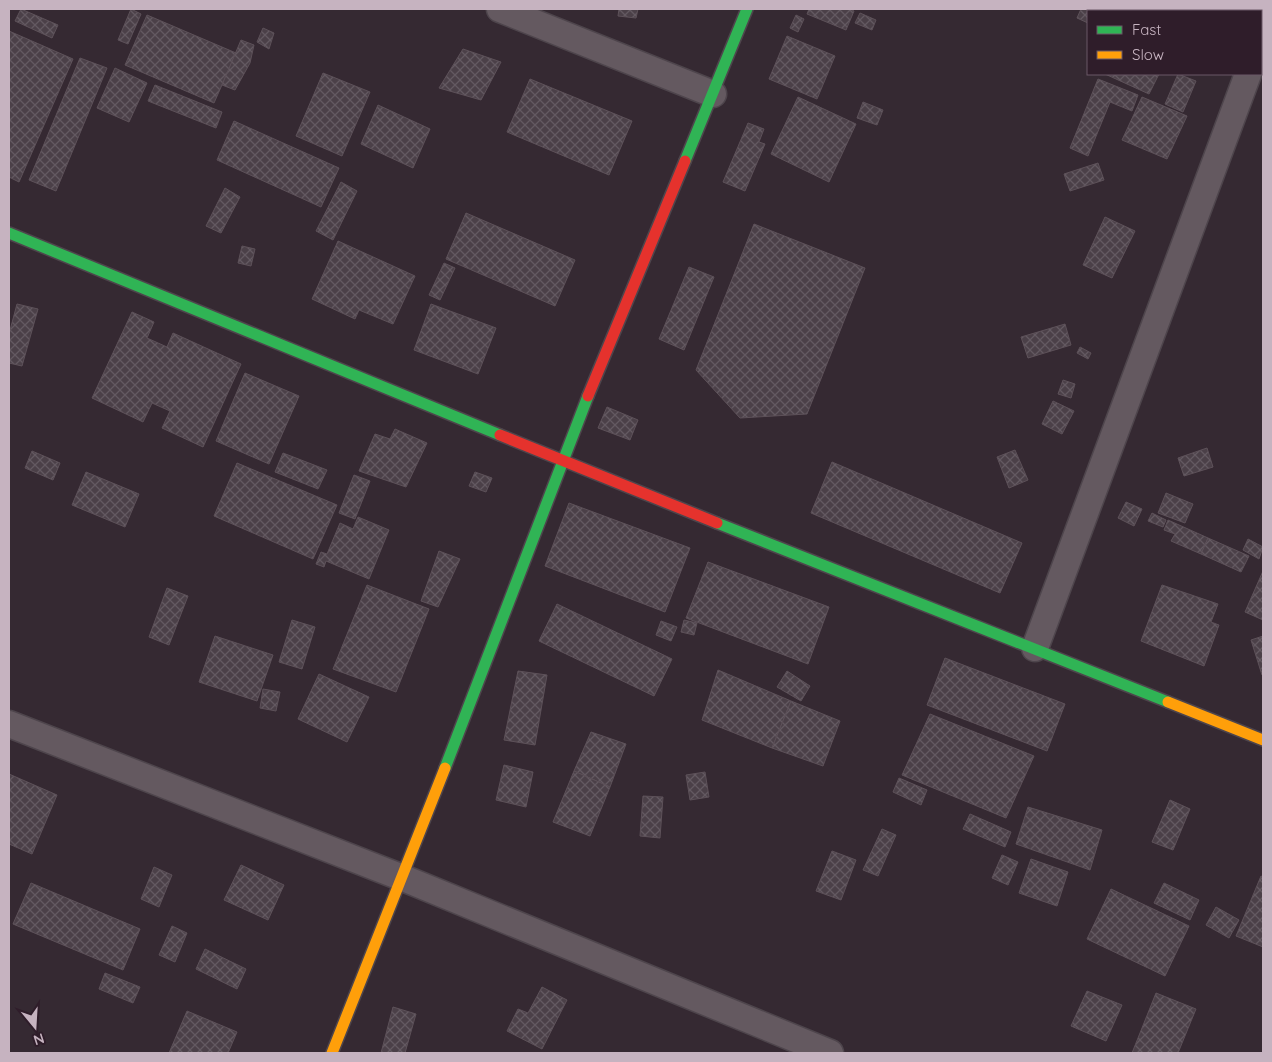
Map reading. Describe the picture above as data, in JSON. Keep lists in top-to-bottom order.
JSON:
{
  "legend": ["Fast", "Slow"],
  "north": "bottom"
}
